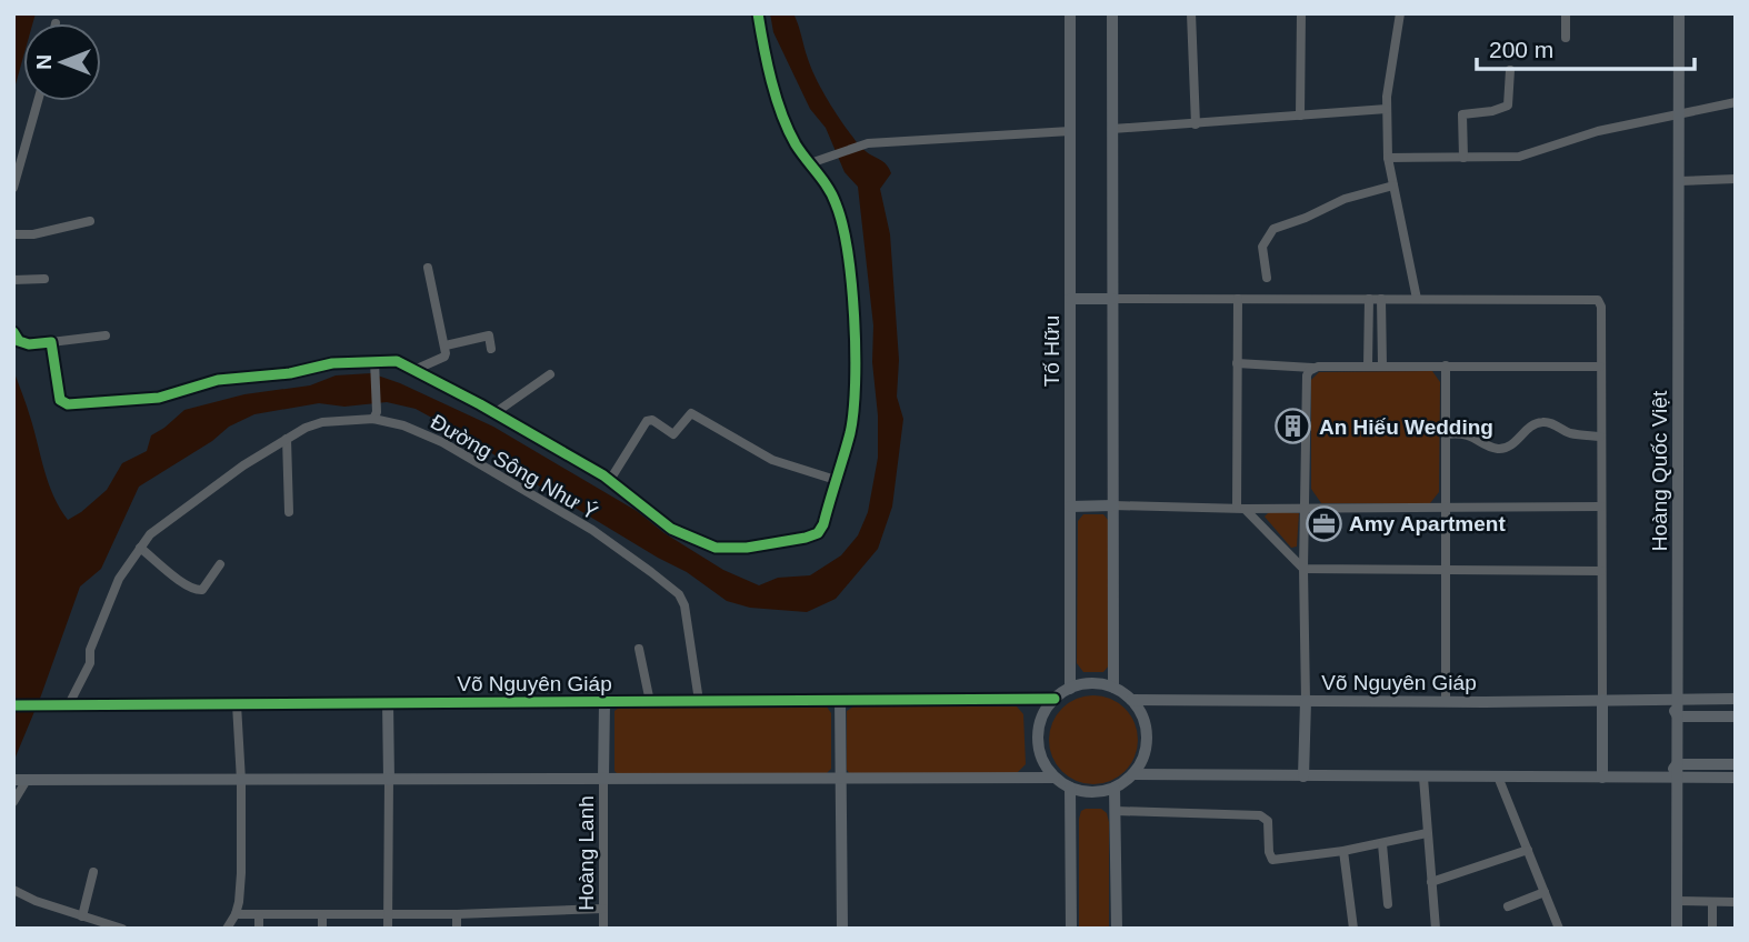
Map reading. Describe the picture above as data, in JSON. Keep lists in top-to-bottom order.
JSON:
{
  "streets": {
    "street": [
      "Tố Hữu",
      "Đường Sông Như Ý",
      "Hoàng Quốc Việt",
      "Võ Nguyên Giáp",
      "Hoàng Lanh"
    ]
  },
  "crossings": [
    ["Tố Hữu", "Võ Nguyên Giáp"],
    ["Đường Sông Như Ý", "Võ Nguyên Giáp"],
    ["Hoàng Quốc Việt", "Võ Nguyên Giáp"]
  ],
  "places": {
    "building": ["An Hiếu Wedding"],
    "office": ["Amy Apartment"]
  },
  "scale_bar": "200 m",
  "north": "left"
}
